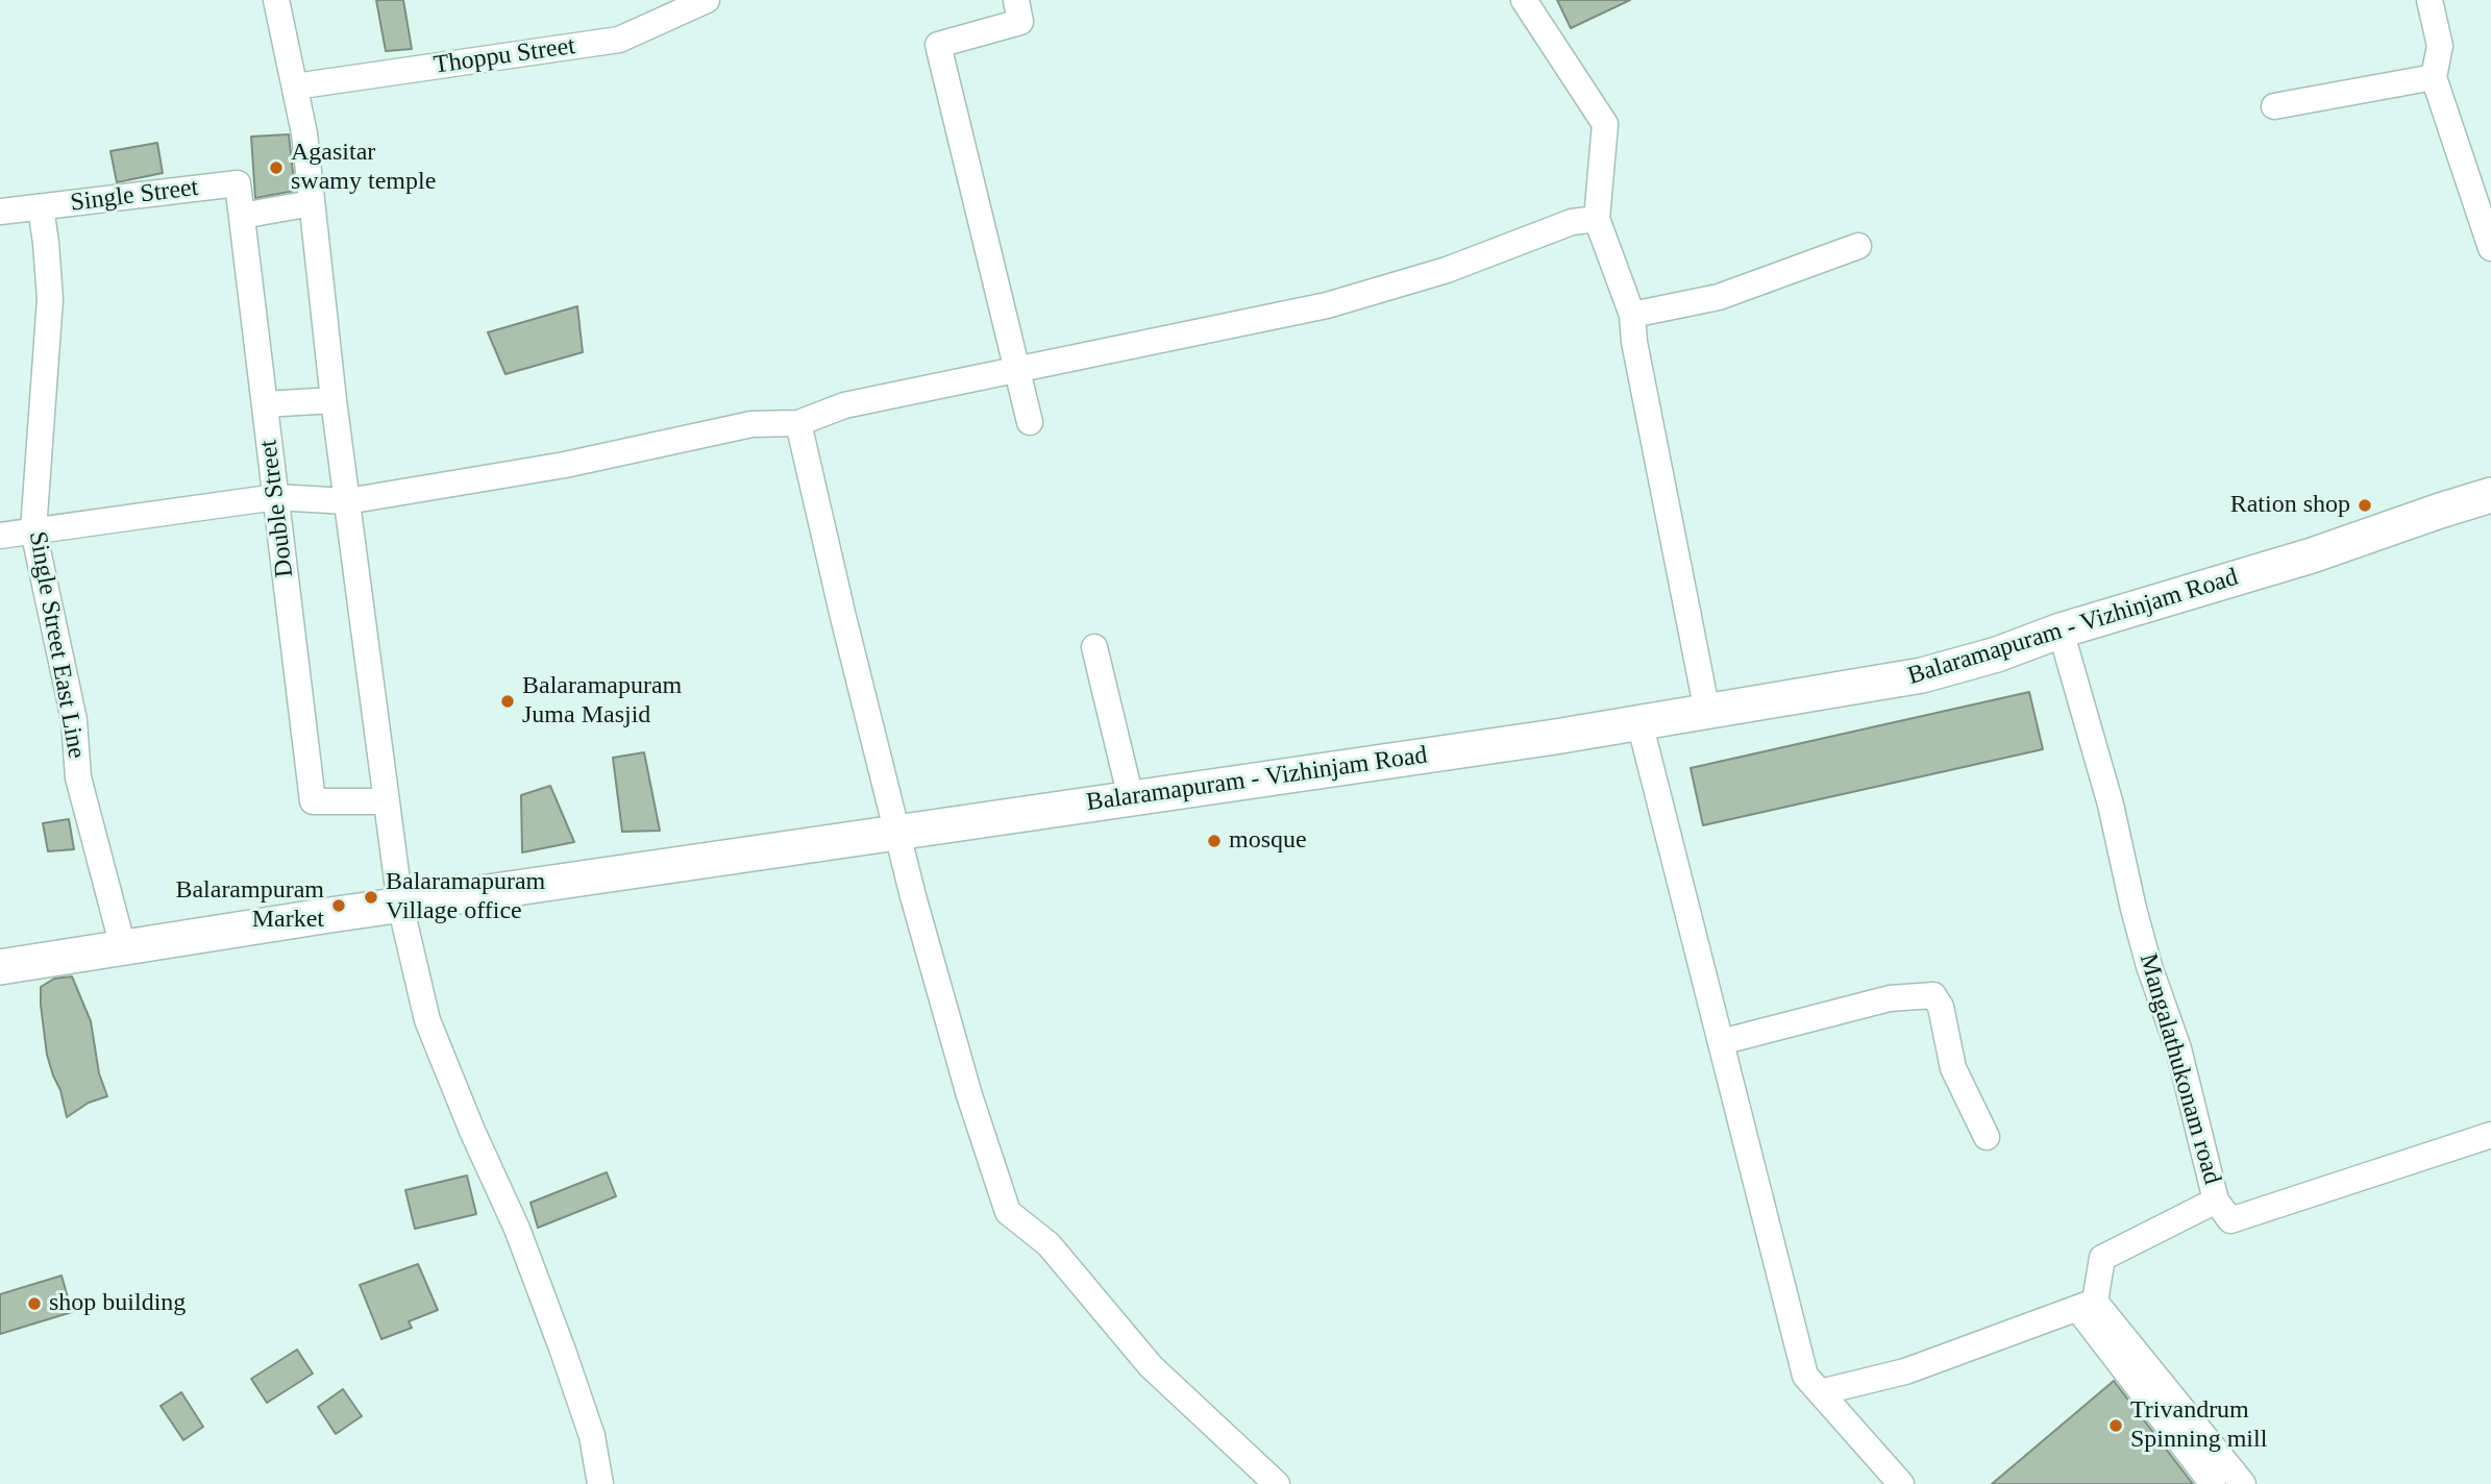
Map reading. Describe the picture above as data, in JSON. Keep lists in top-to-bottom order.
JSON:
{
  "streets": {
    "main road": ["Balaramapuram - Vizhinjam Road"],
    "street": [
      "Thoppu Street",
      "Single Street",
      "Double Street",
      "Single Street East Line",
      "Mangalathukonam road"
    ]
  },
  "crossings": [
    ["Single Street", "Double Street"],
    ["Single Street", "Single Street East Line"],
    ["Balaramapuram - Vizhinjam Road", "Single Street East Line"],
    ["Balaramapuram - Vizhinjam Road", "Mangalathukonam road"]
  ],
  "places": [
    "Agasitar swamy temple",
    "Ration shop",
    "Balaramapuram Juma Masjid",
    "mosque",
    "Balaramapuram Village office",
    "Balarampuram Market",
    "shop building",
    "Trivandrum Spinning mill"
  ]
}
